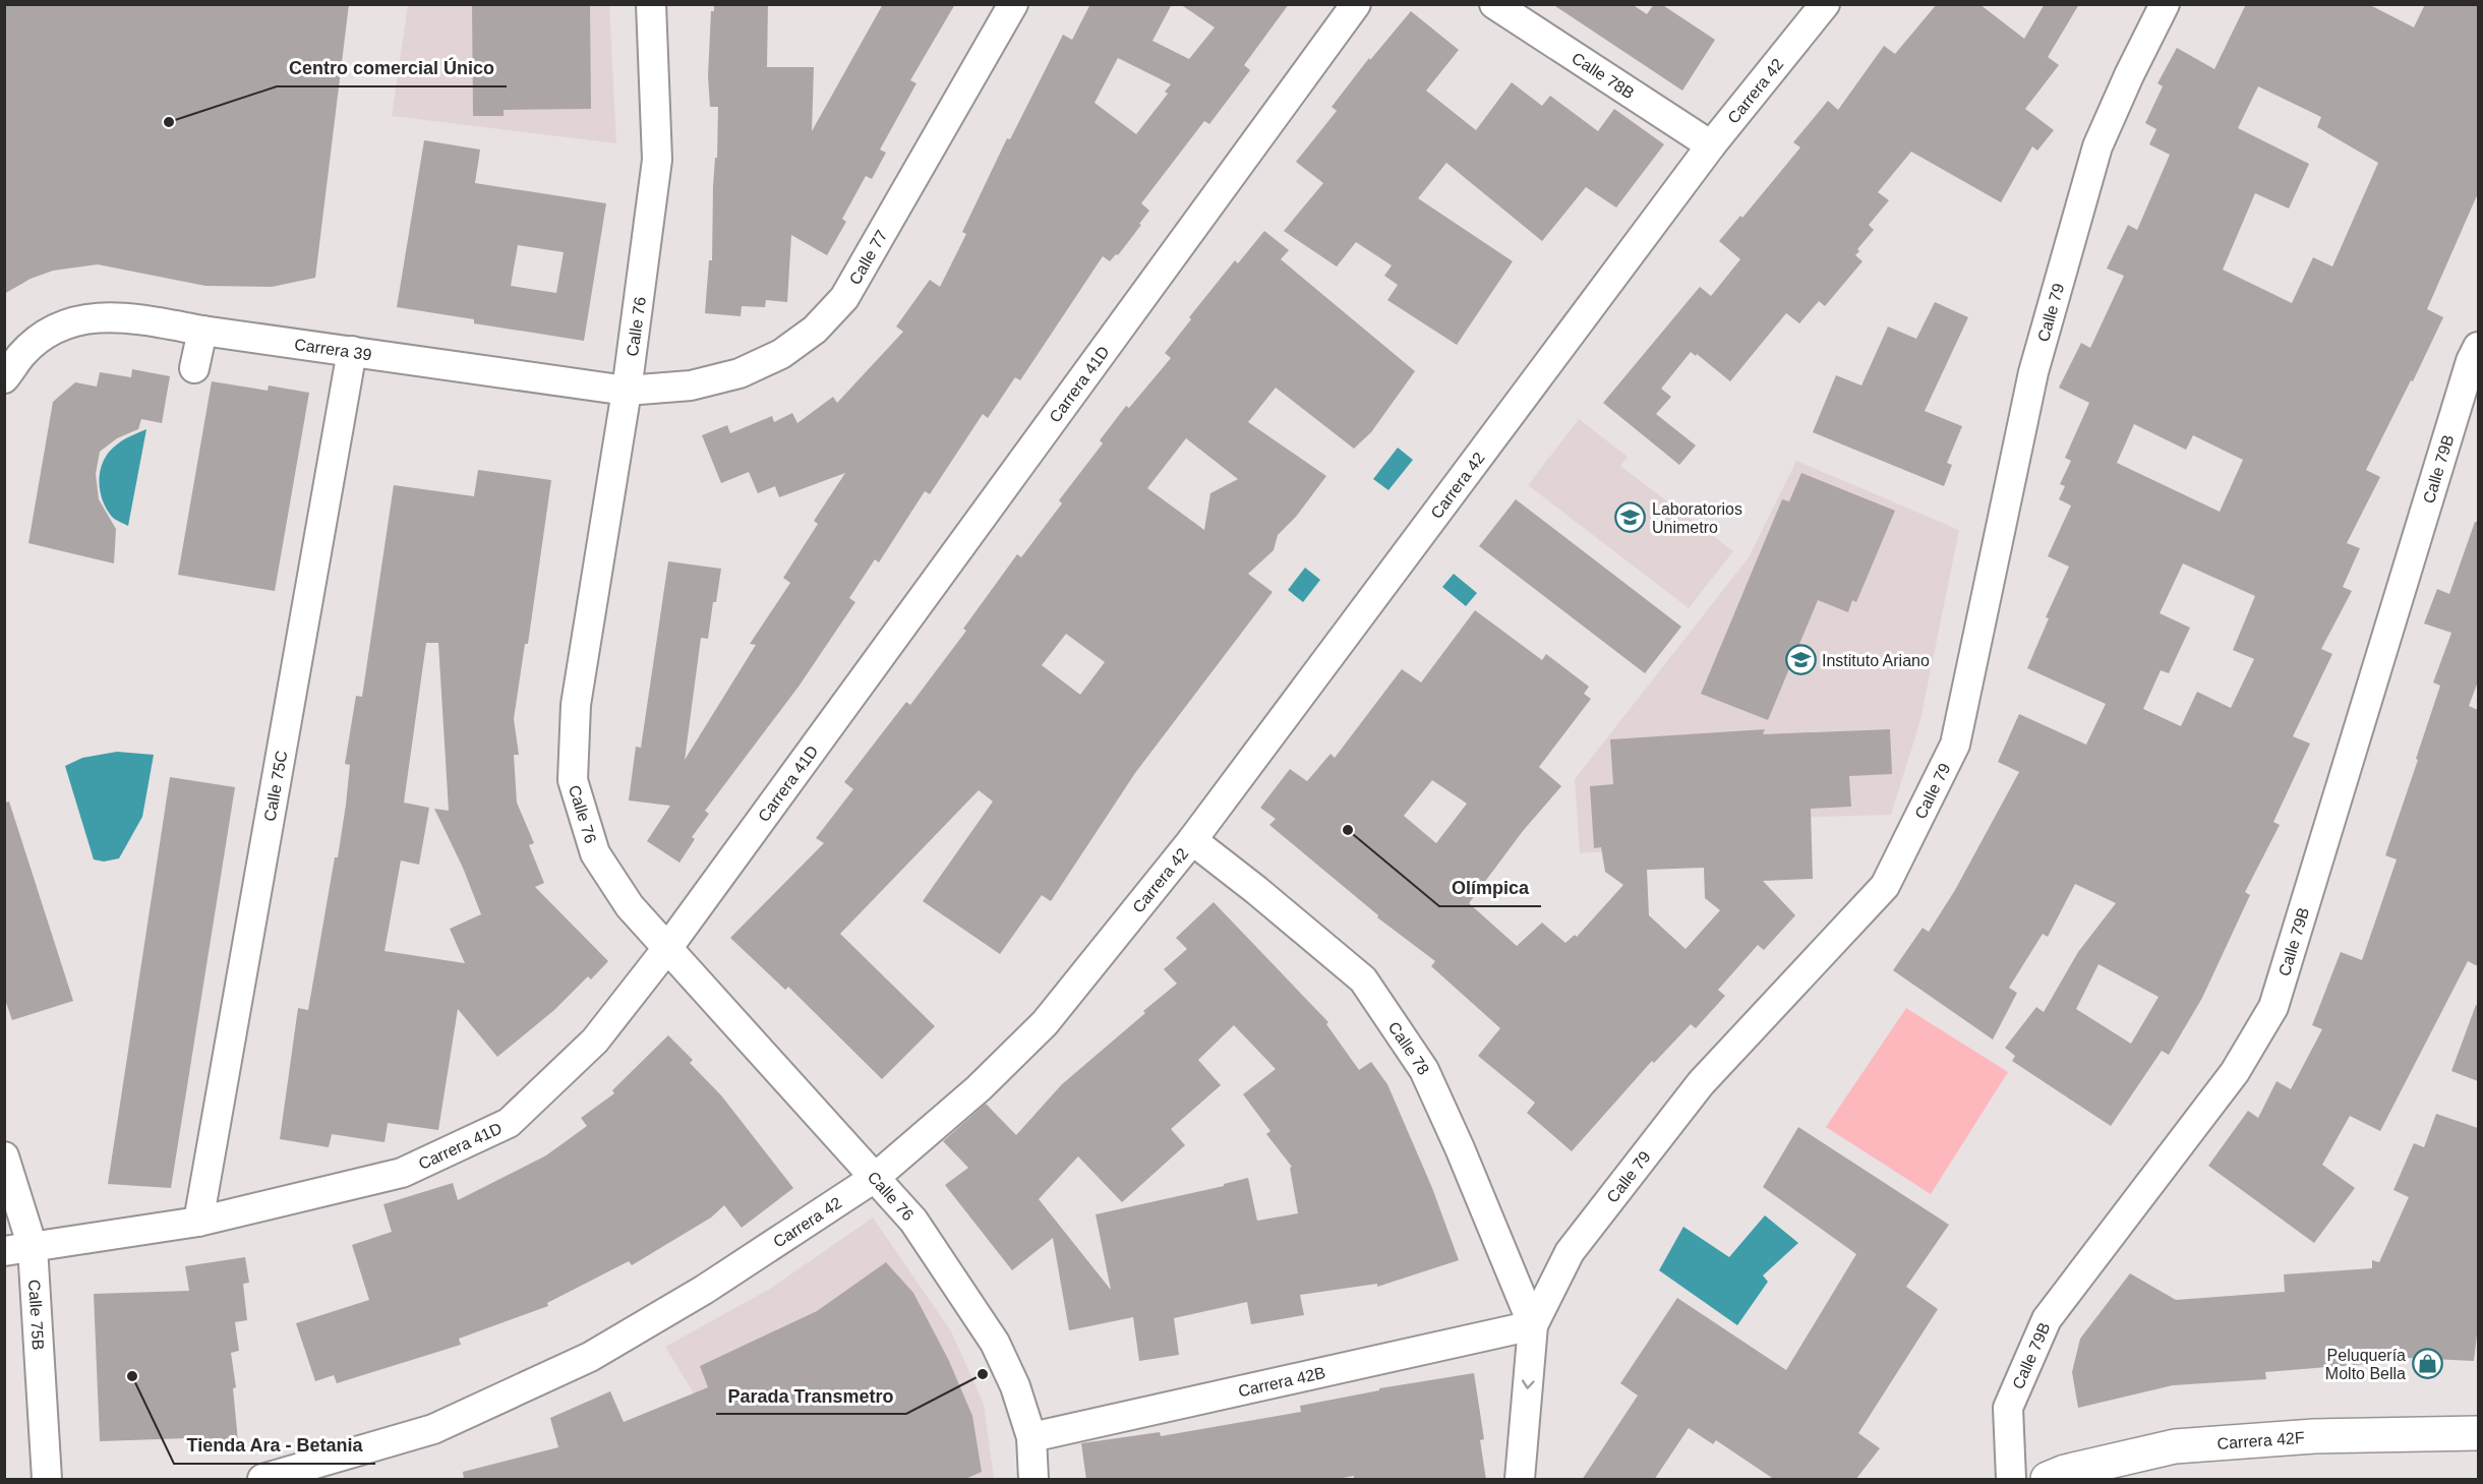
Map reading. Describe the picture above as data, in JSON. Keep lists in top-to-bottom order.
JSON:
{
  "streets": {
    "main road": ["Carrera 42F"],
    "street": [
      "Calle 78B",
      "Carrera 42",
      "Calle 77",
      "Calle 79",
      "Calle 76",
      "Carrera 39",
      "Carrera 41D",
      "Calle 79B",
      "Calle 75C",
      "Calle 78",
      "Calle 75B",
      "Carrera 42B"
    ]
  },
  "crossings": [
    ["Calle 78B", "Carrera 42"],
    ["Carrera 42", "Calle 76"],
    ["Carrera 42", "Calle 78"],
    ["Calle 77", "Calle 76"],
    ["Calle 77", "Carrera 39"],
    ["Calle 79", "Calle 78"],
    ["Calle 79", "Carrera 42B"],
    ["Calle 76", "Carrera 39"],
    ["Calle 76", "Carrera 41D"],
    ["Calle 76", "Carrera 42B"],
    ["Carrera 39", "Calle 75C"],
    ["Carrera 41D", "Calle 75C"],
    ["Carrera 41D", "Calle 75B"],
    ["Calle 78", "Carrera 42B"]
  ],
  "places": {
    "other": [
      "Centro comercial Único",
      "Olímpica",
      "Parada Transmetro",
      "Tienda Ara - Betania"
    ],
    "school or university": ["Laboratorios Unimetro", "Instituto Ariano"],
    "shop": ["Peluquería Molto Bella"]
  }
}
